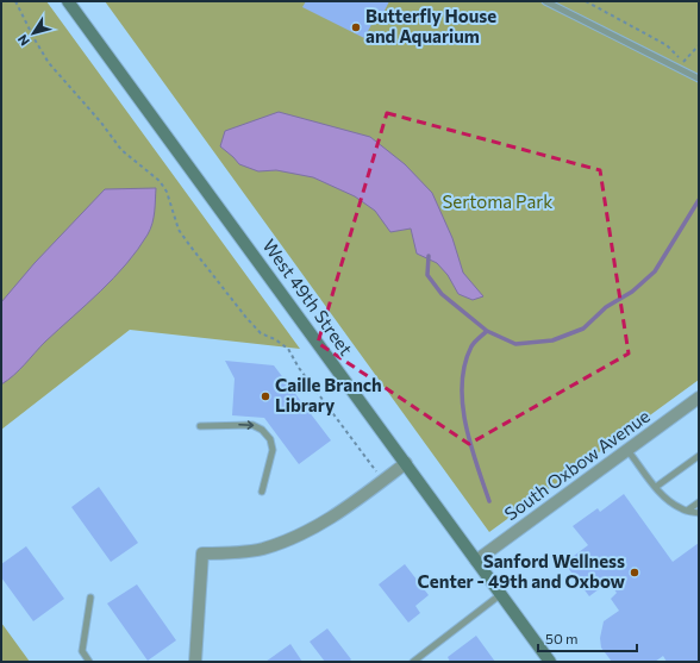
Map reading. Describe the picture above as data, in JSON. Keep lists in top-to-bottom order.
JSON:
{
  "streets": {
    "main road": ["West 49th Street"],
    "street": ["South Oxbow Avenue"]
  },
  "crossings": [
    ["West 49th Street", "South Oxbow Avenue"]
  ],
  "parks": ["Sertoma Park"],
  "places": ["Butterfly House and Aquarium", "Caille Branch Library", "Sanford Wellness Center - 49th and Oxbow"],
  "scale_bar": "50 m",
  "north": "bottom left"
}
